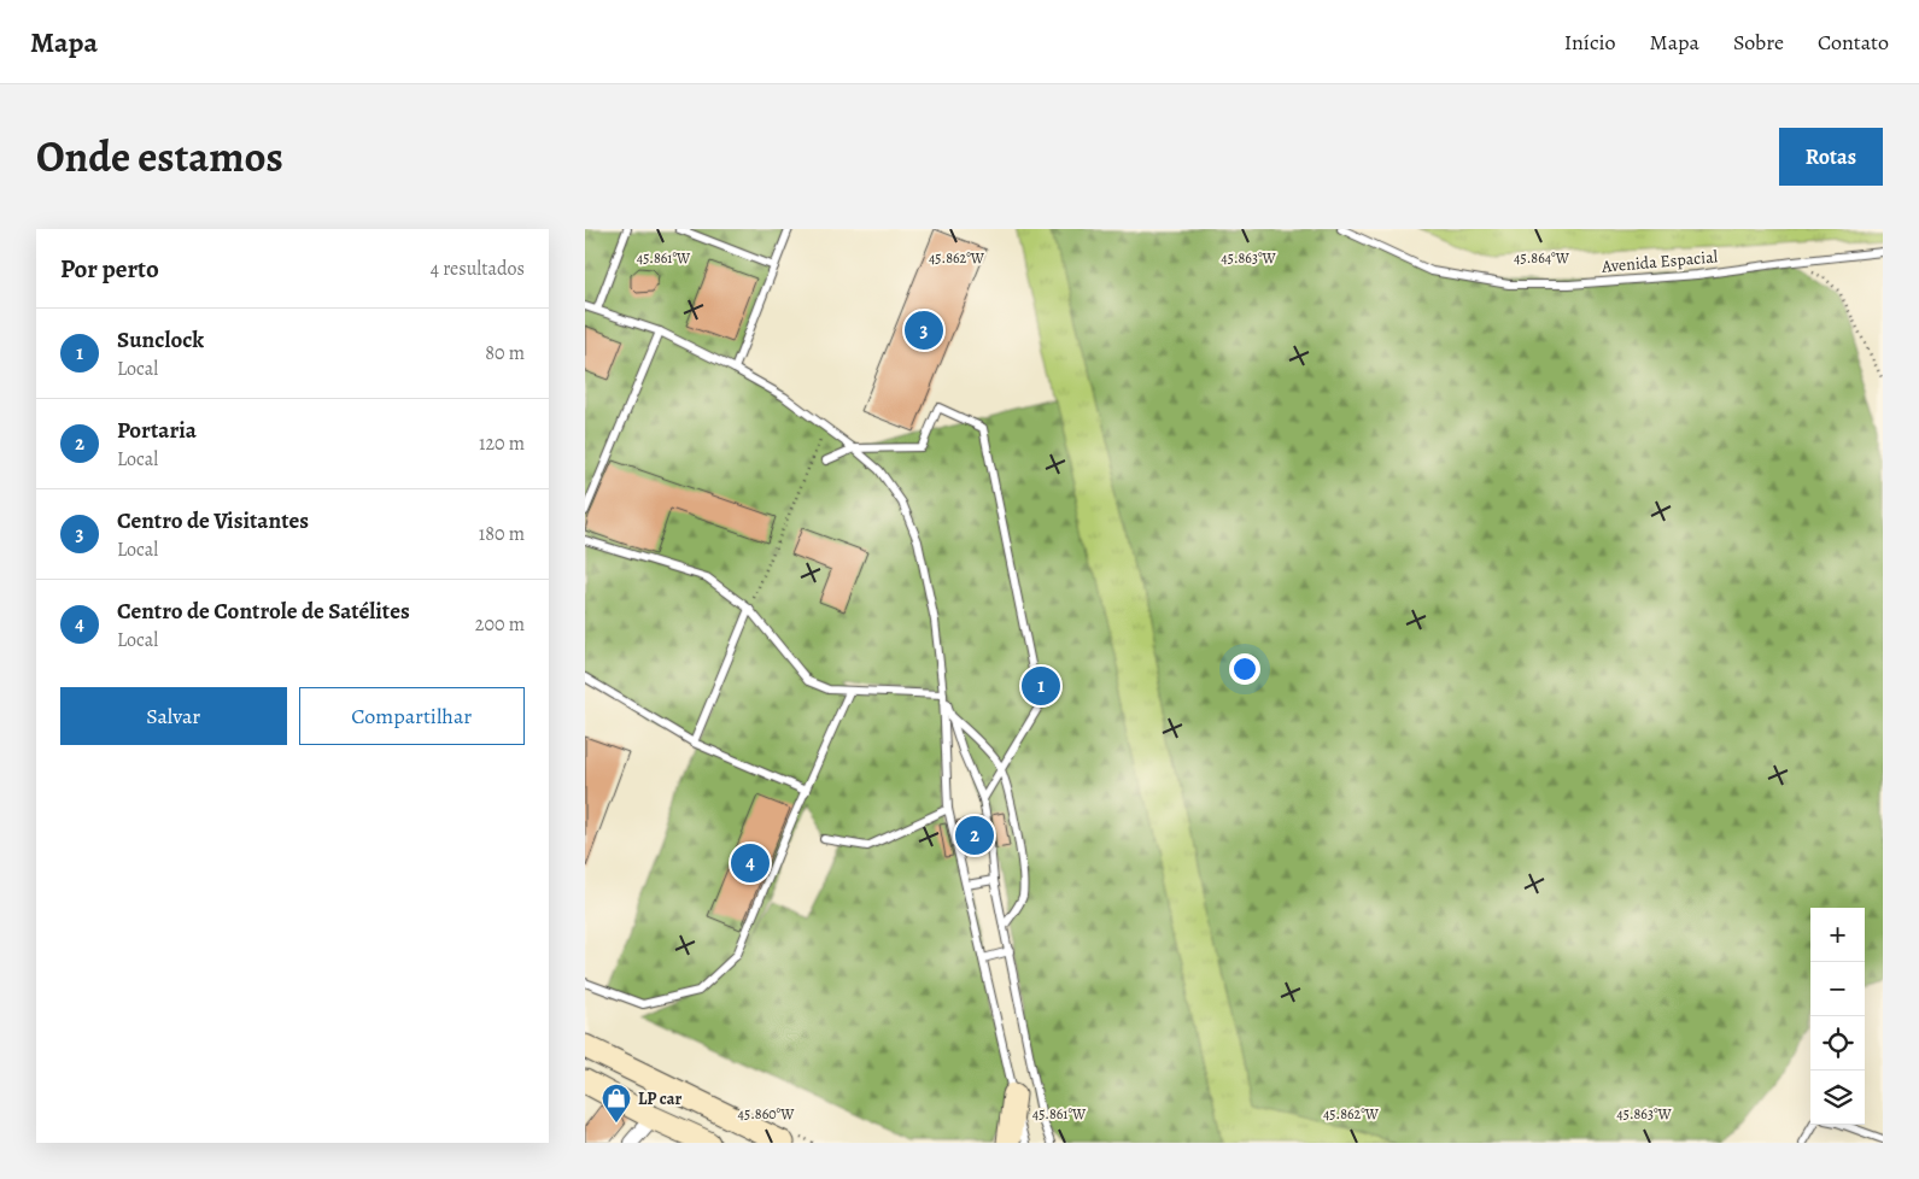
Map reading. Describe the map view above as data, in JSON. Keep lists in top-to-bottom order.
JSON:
{
  "streets": {
    "lane": ["Avenida Espacial"]
  },
  "places": {
    "shop": ["LP car"]
  },
  "page": {
    "header": "Mapa",
    "nav": [
      "Início",
      "Mapa",
      "Sobre",
      "Contato"
    ],
    "title": "Onde estamos",
    "buttons": [
      "Rotas",
      ["Salvar", "Compartilhar"]
    ],
    "heading": ["Por perto", "4 resultados"],
    "list": [
      {
        "mark": "1",
        "name": "Sunclock",
        "note": "Local",
        "value": "80 m"
      },
      {
        "mark": "2",
        "name": "Portaria",
        "note": "Local",
        "value": "120 m"
      },
      {
        "mark": "3",
        "name": "Centro de Visitantes",
        "note": "Local",
        "value": "180 m"
      },
      {
        "mark": "4",
        "name": "Centro de Controle de Satélites",
        "note": "Local",
        "value": "200 m"
      }
    ],
    "pins": [
      "3",
      "1",
      "2",
      "4"
    ],
    "map_buttons": ["+", "−"]
  },
  "coordinates": [
    "45.861°W",
    "45.862°W",
    "45.863°W",
    "45.864°W",
    "45.860°W"
  ]
}
